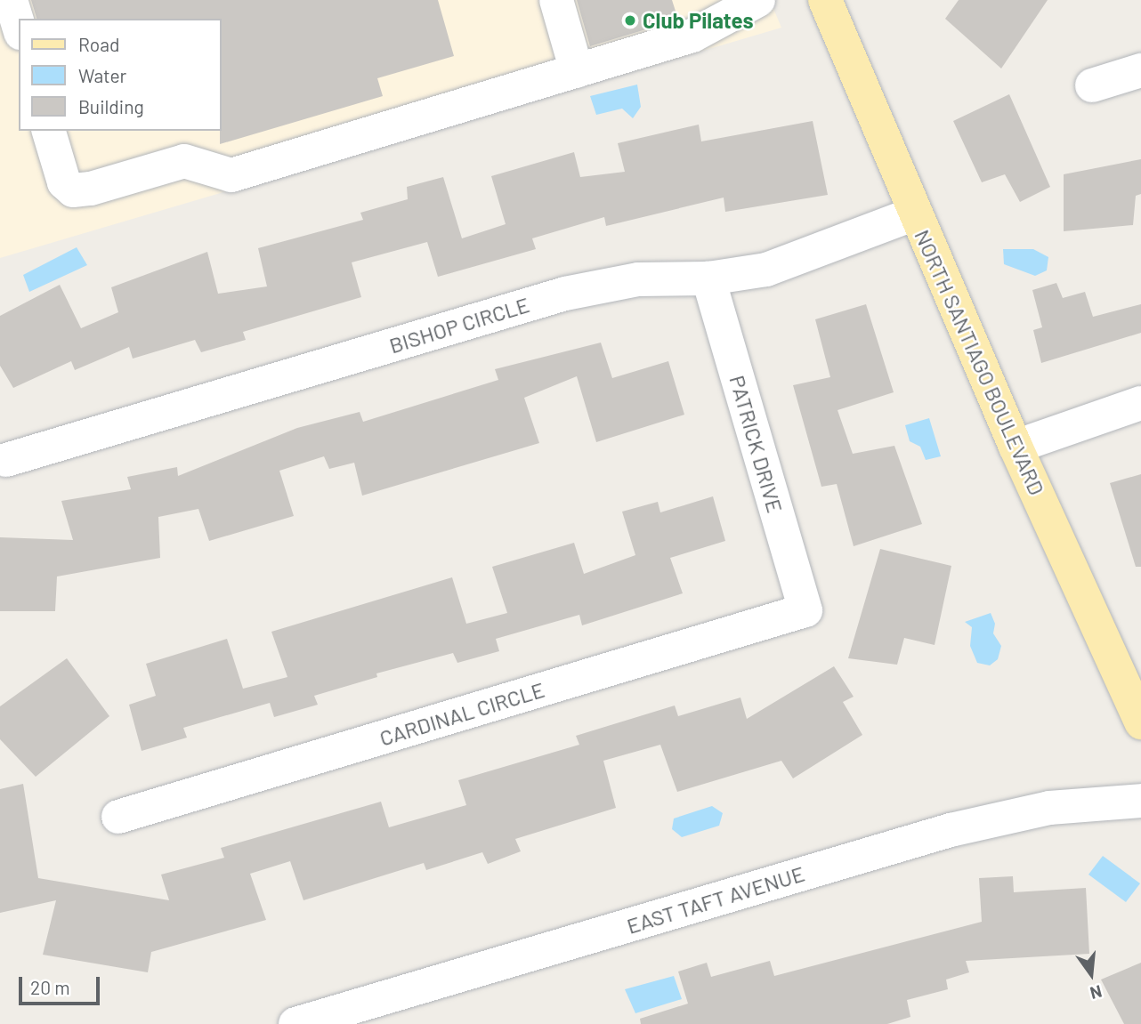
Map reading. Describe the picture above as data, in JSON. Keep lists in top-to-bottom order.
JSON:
{
  "streets": {
    "main road": ["NORTH SANTIAGO BOULEVARD"],
    "street": [
      "BISHOP CIRCLE",
      "PATRICK DRIVE",
      "CARDINAL CIRCLE",
      "EAST TAFT AVENUE"
    ]
  },
  "crossings": [
    ["BISHOP CIRCLE", "NORTH SANTIAGO BOULEVARD"],
    ["BISHOP CIRCLE", "PATRICK DRIVE"],
    ["PATRICK DRIVE", "CARDINAL CIRCLE"]
  ],
  "places": ["Club Pilates"],
  "legend": ["Road", "Water", "Building"],
  "scale_bar": "20 m",
  "north": "bottom"
}
